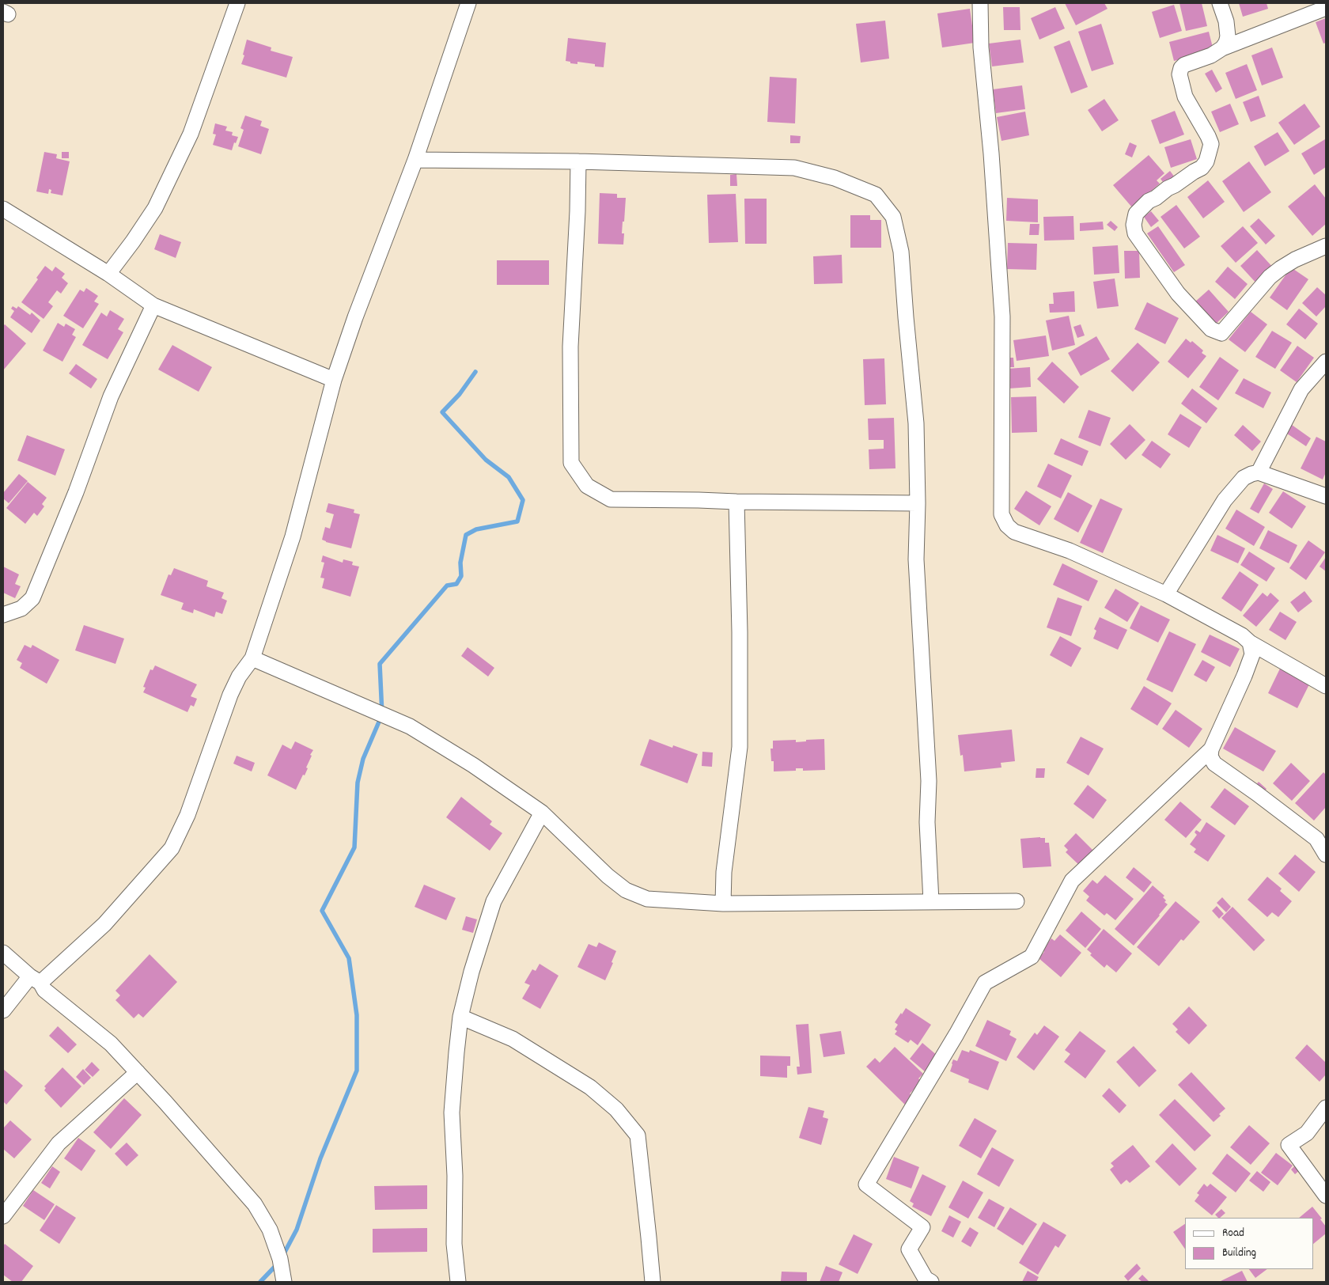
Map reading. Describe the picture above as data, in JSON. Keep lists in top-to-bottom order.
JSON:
{
  "legend": ["Road", "Building"]
}
